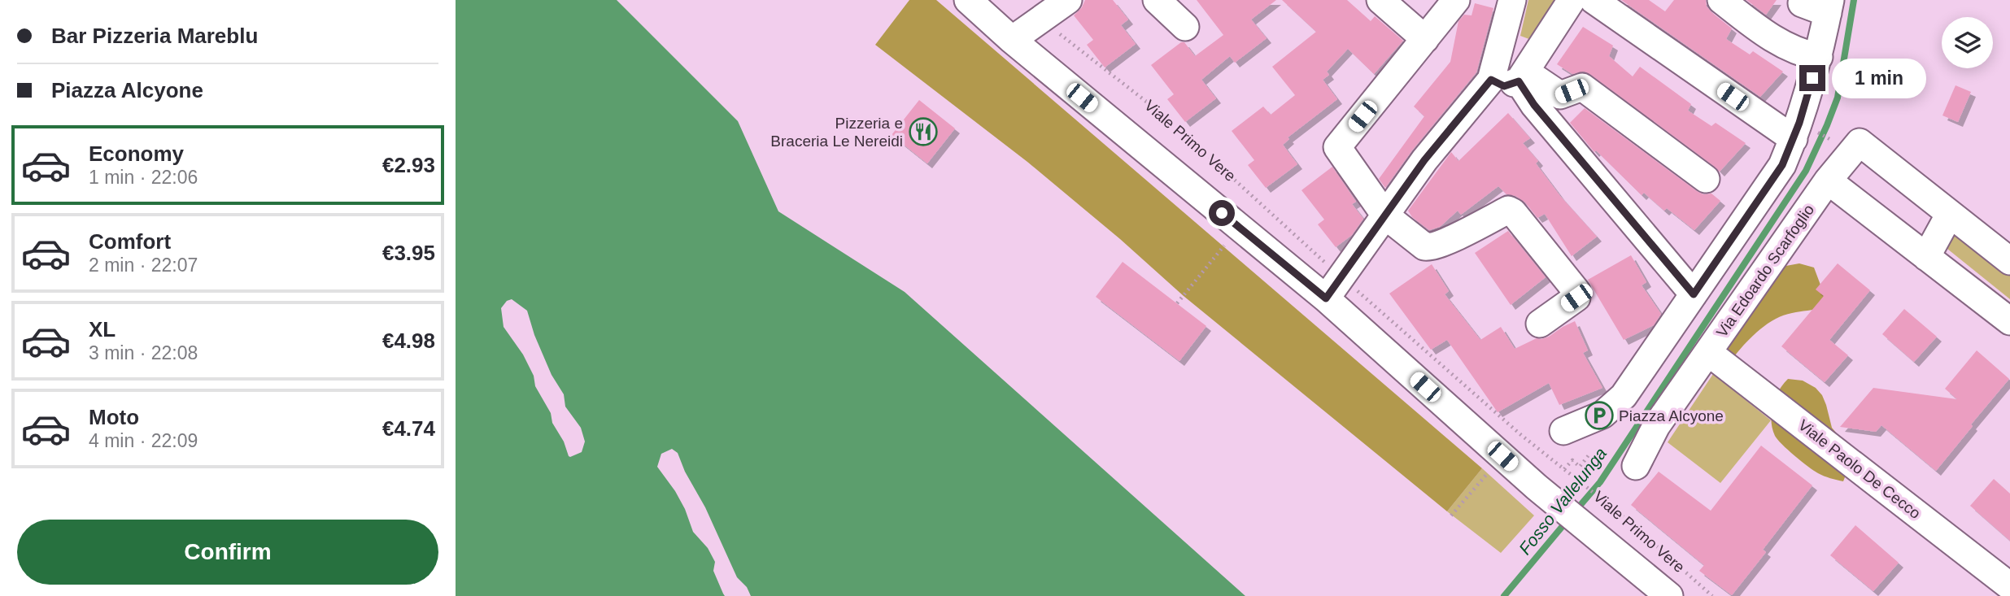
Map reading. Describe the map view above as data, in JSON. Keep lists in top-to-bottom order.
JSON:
{
  "streets": {
    "street": ["Viale Primo Vere", "Via Edoardo Scarfoglio", "Viale Paolo De Cecco"]
  },
  "crossings": [
    ["Via Edoardo Scarfoglio", "Viale Paolo De Cecco"]
  ],
  "water": ["Fosso Vallelunga"],
  "places": {
    "restaurant": ["Pizzeria e Braceria Le Nereidi"],
    "parking": ["Piazza Alcyone"]
  },
  "page": {
    "banner": ["Bar Pizzeria Mareblu", "Piazza Alcyone"],
    "bubble": "1 min",
    "list": [
      {
        "name": "Economy",
        "note": "1 min · 22:06",
        "value": "€2.93"
      },
      {
        "name": "Comfort",
        "note": "2 min · 22:07",
        "value": "€3.95"
      },
      {
        "name": "XL",
        "note": "3 min · 22:08",
        "value": "€4.98"
      },
      {
        "name": "Moto",
        "note": "4 min · 22:09",
        "value": "€4.74"
      }
    ],
    "buttons": "Confirm"
  }
}
